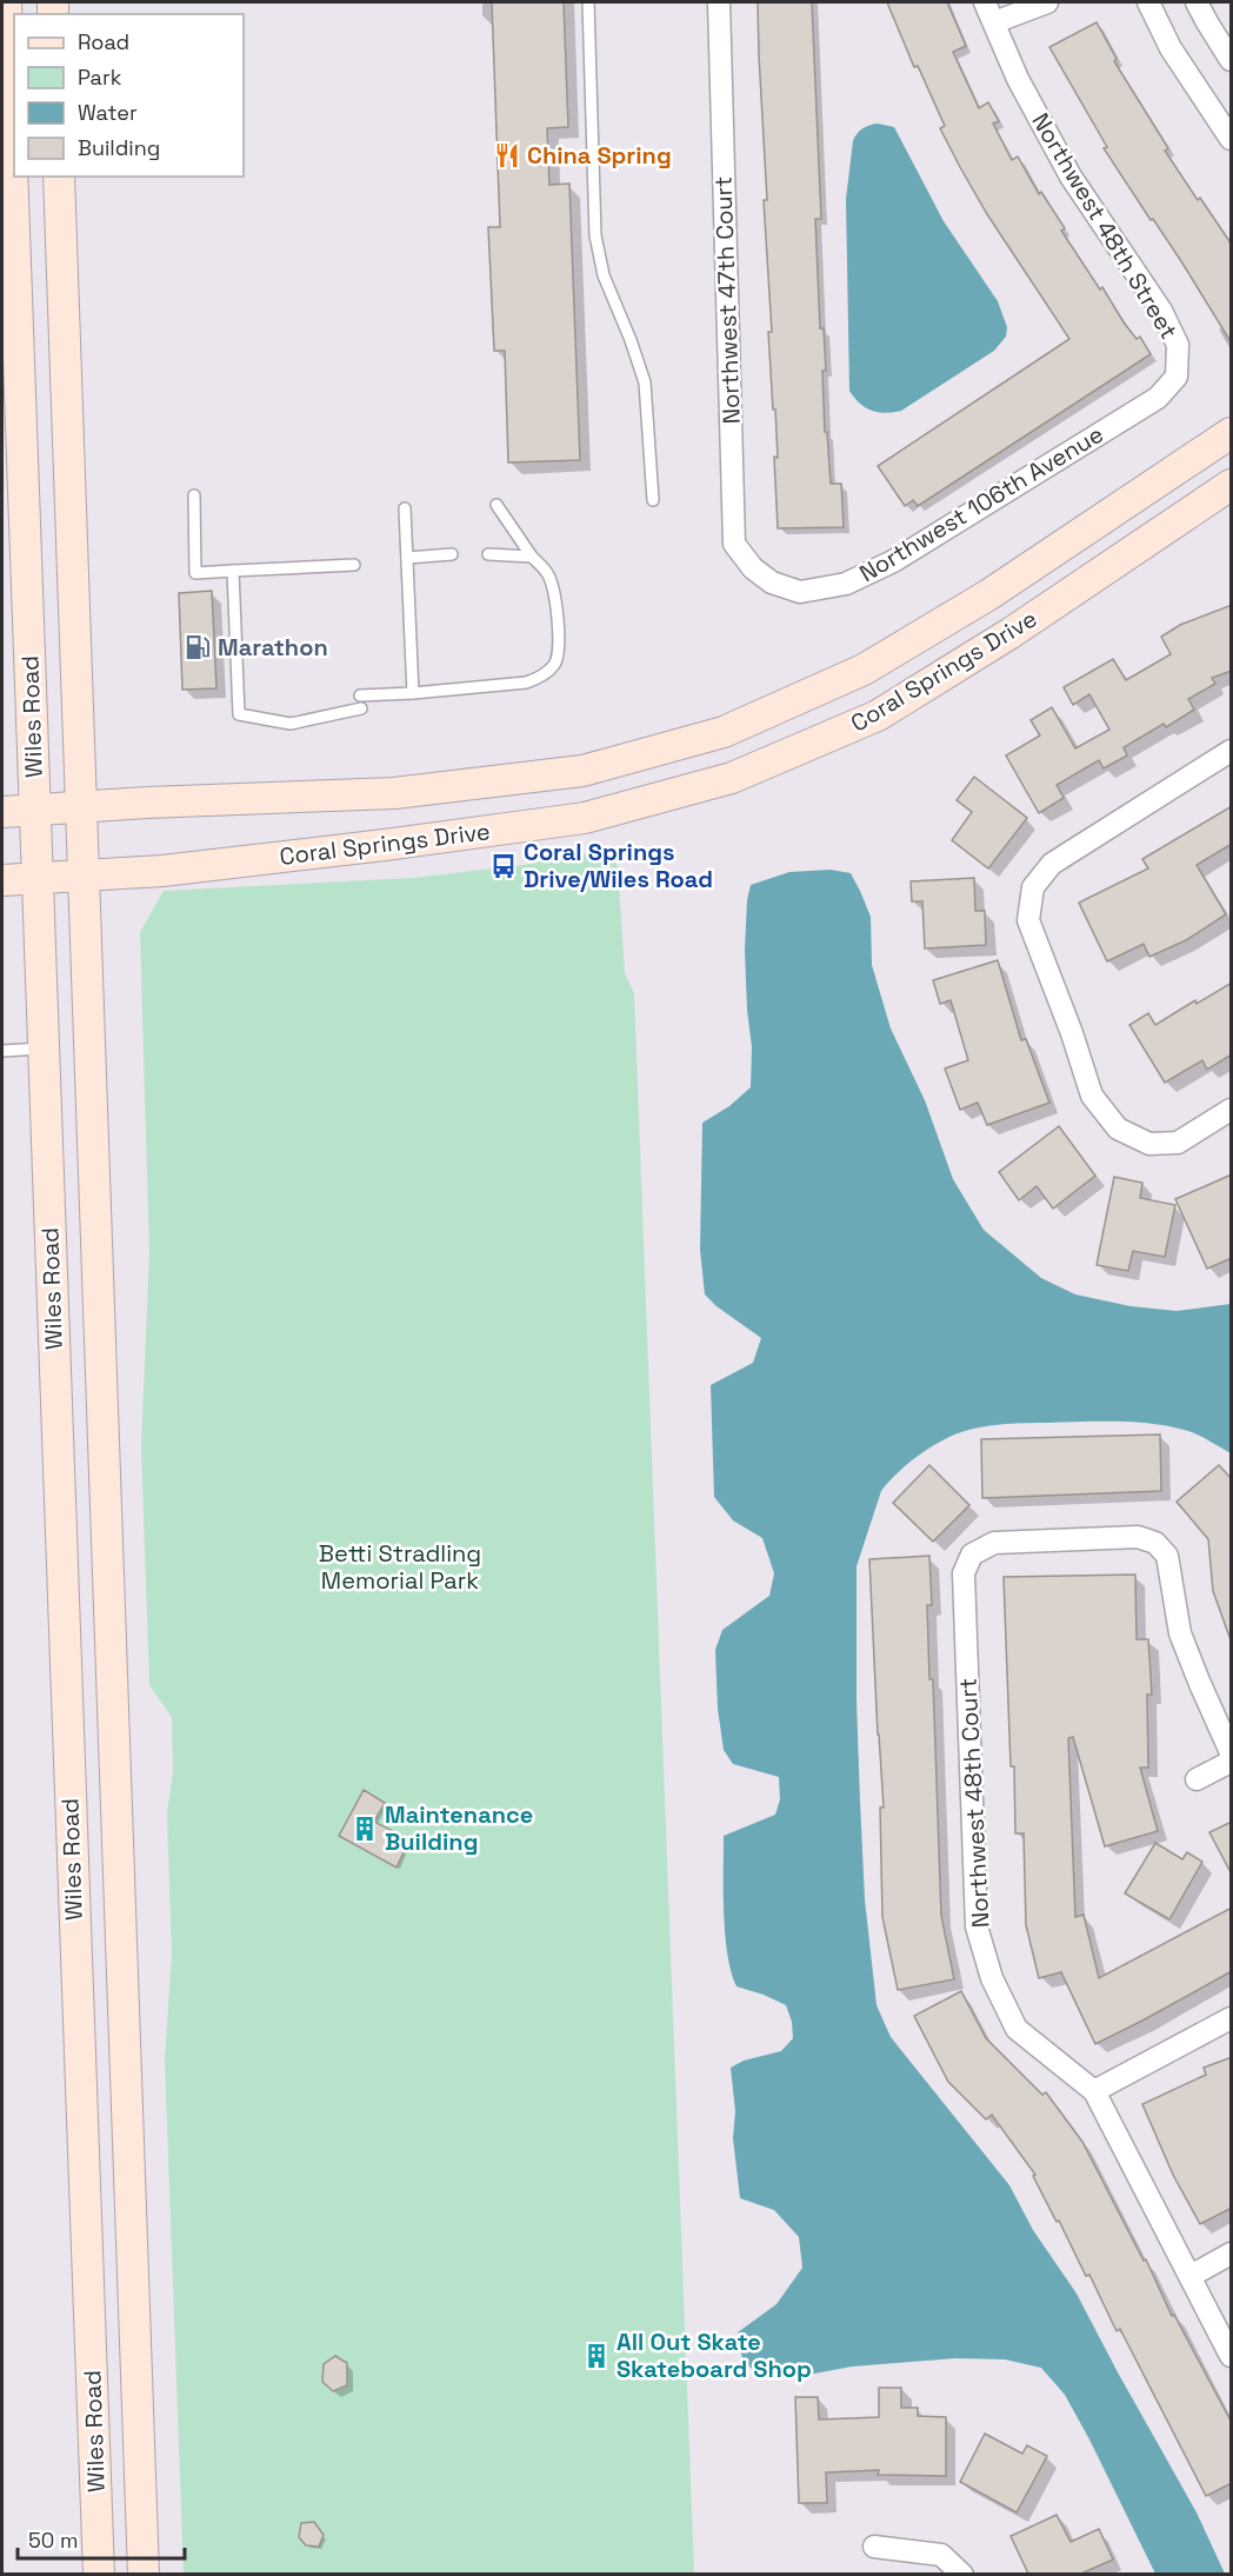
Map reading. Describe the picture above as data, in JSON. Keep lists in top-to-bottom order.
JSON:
{
  "streets": {
    "main road": ["Coral Springs Drive", "Wiles Road"],
    "street": [
      "Northwest 48th Street",
      "Northwest 47th Court",
      "Northwest 106th Avenue",
      "Northwest 48th Court"
    ]
  },
  "crossings": [
    ["Northwest 48th Street", "Northwest 106th Avenue"],
    ["Northwest 47th Court", "Northwest 106th Avenue"],
    ["Coral Springs Drive", "Wiles Road"]
  ],
  "parks": ["Betti Stradling Memorial Park"],
  "places": {
    "restaurant": ["China Spring"],
    "fuel station": ["Marathon"],
    "bus stop": ["Coral Springs Drive/Wiles Road"],
    "building": ["Maintenance Building", "All Out Skate Skateboard Shop"]
  },
  "legend": [
    "Road",
    "Park",
    "Water",
    "Building"
  ],
  "scale_bar": "50 m"
}
